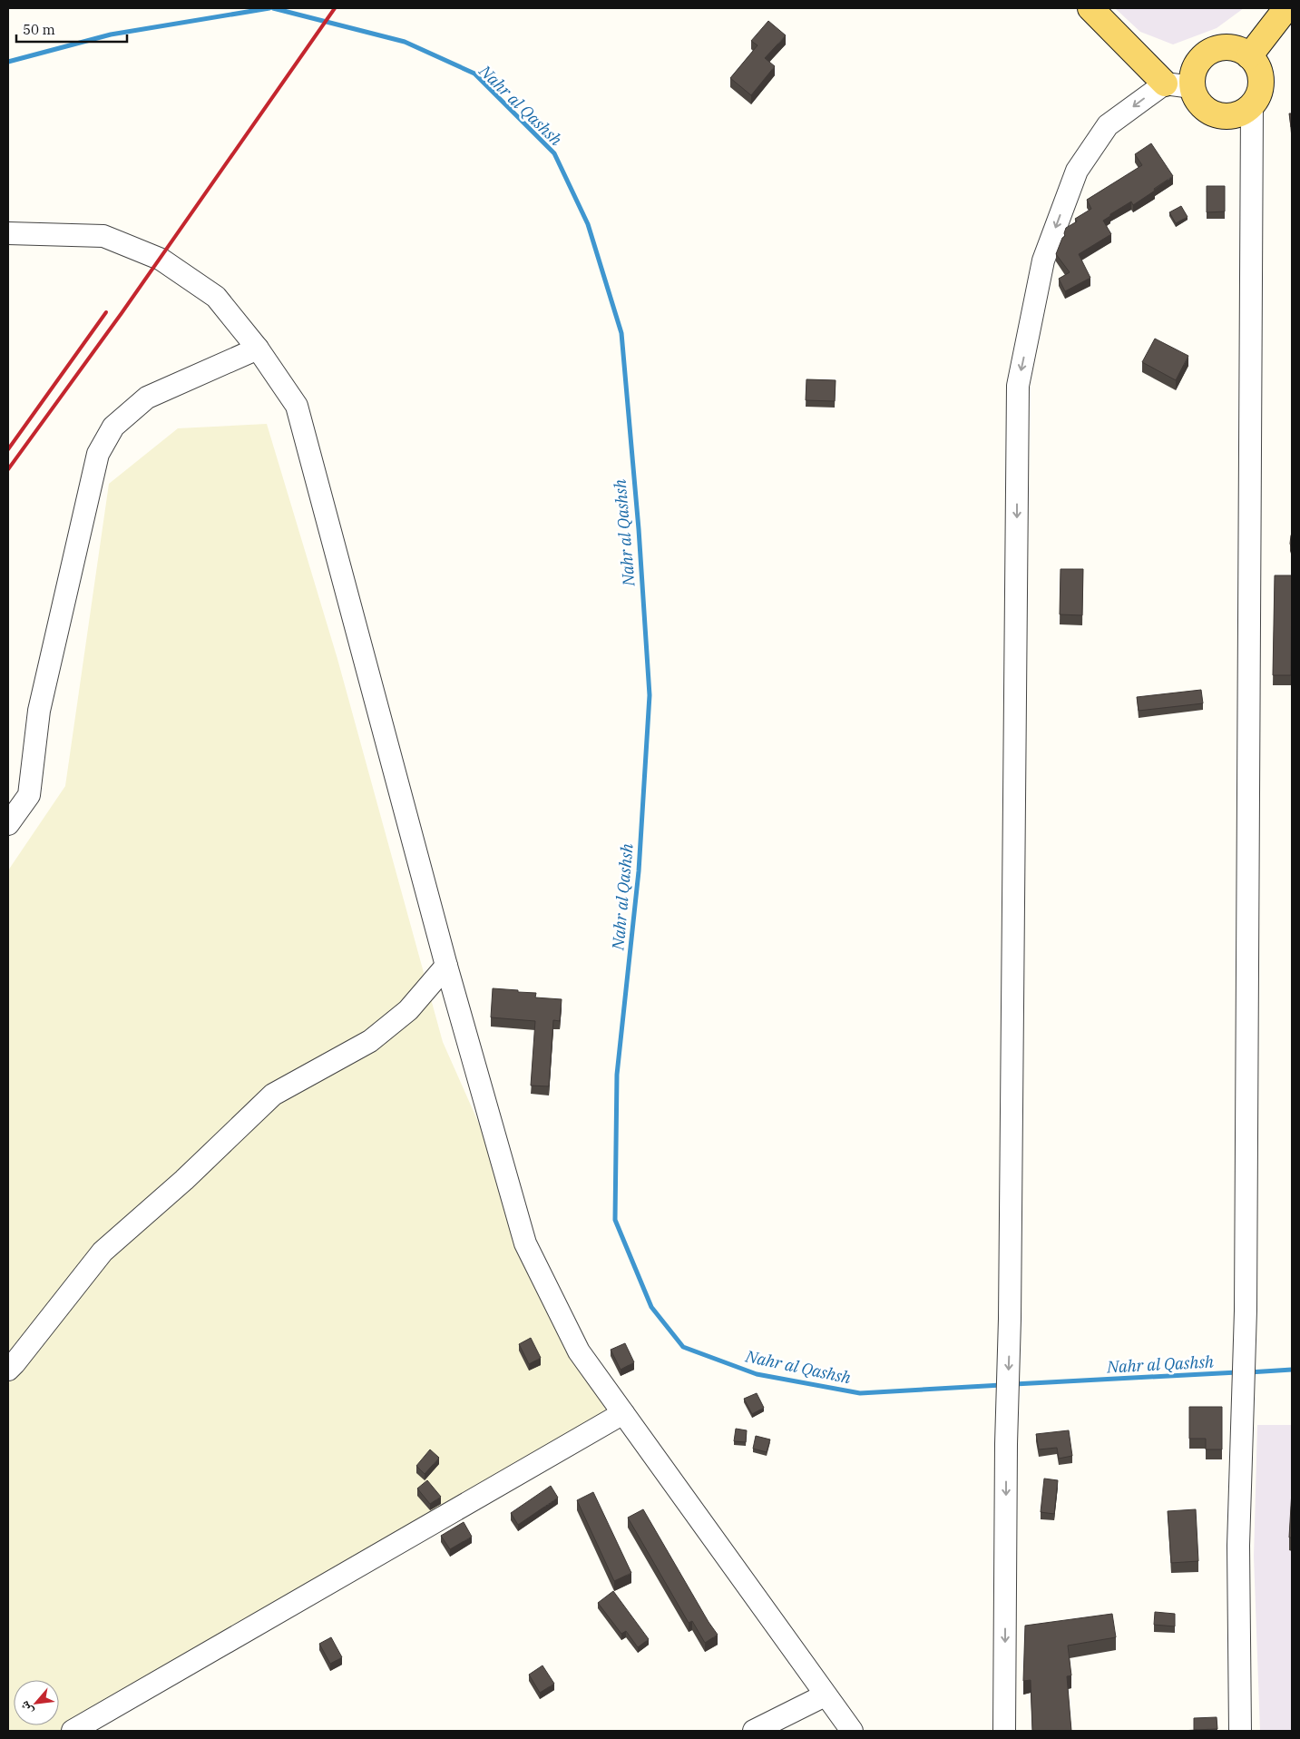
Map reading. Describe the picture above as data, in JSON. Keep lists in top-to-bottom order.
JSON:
{
  "water": ["Nahr al Qashsh"],
  "scale_bar": "50 m",
  "north": "bottom left"
}
